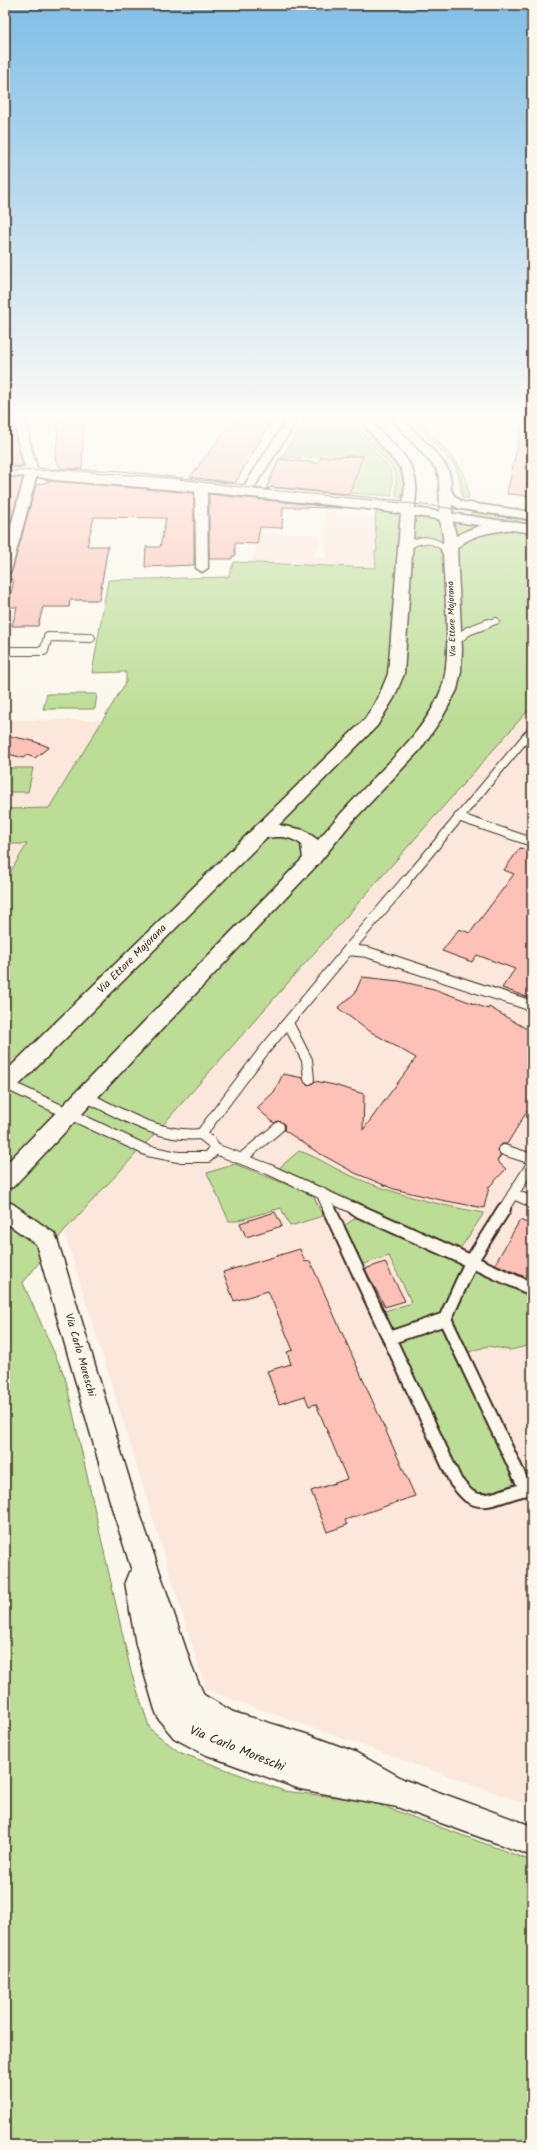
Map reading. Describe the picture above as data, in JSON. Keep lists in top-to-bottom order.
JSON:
{
  "streets": {
    "street": ["Via Ettore Majorana", "Via Carlo Moreschi"]
  }
}
